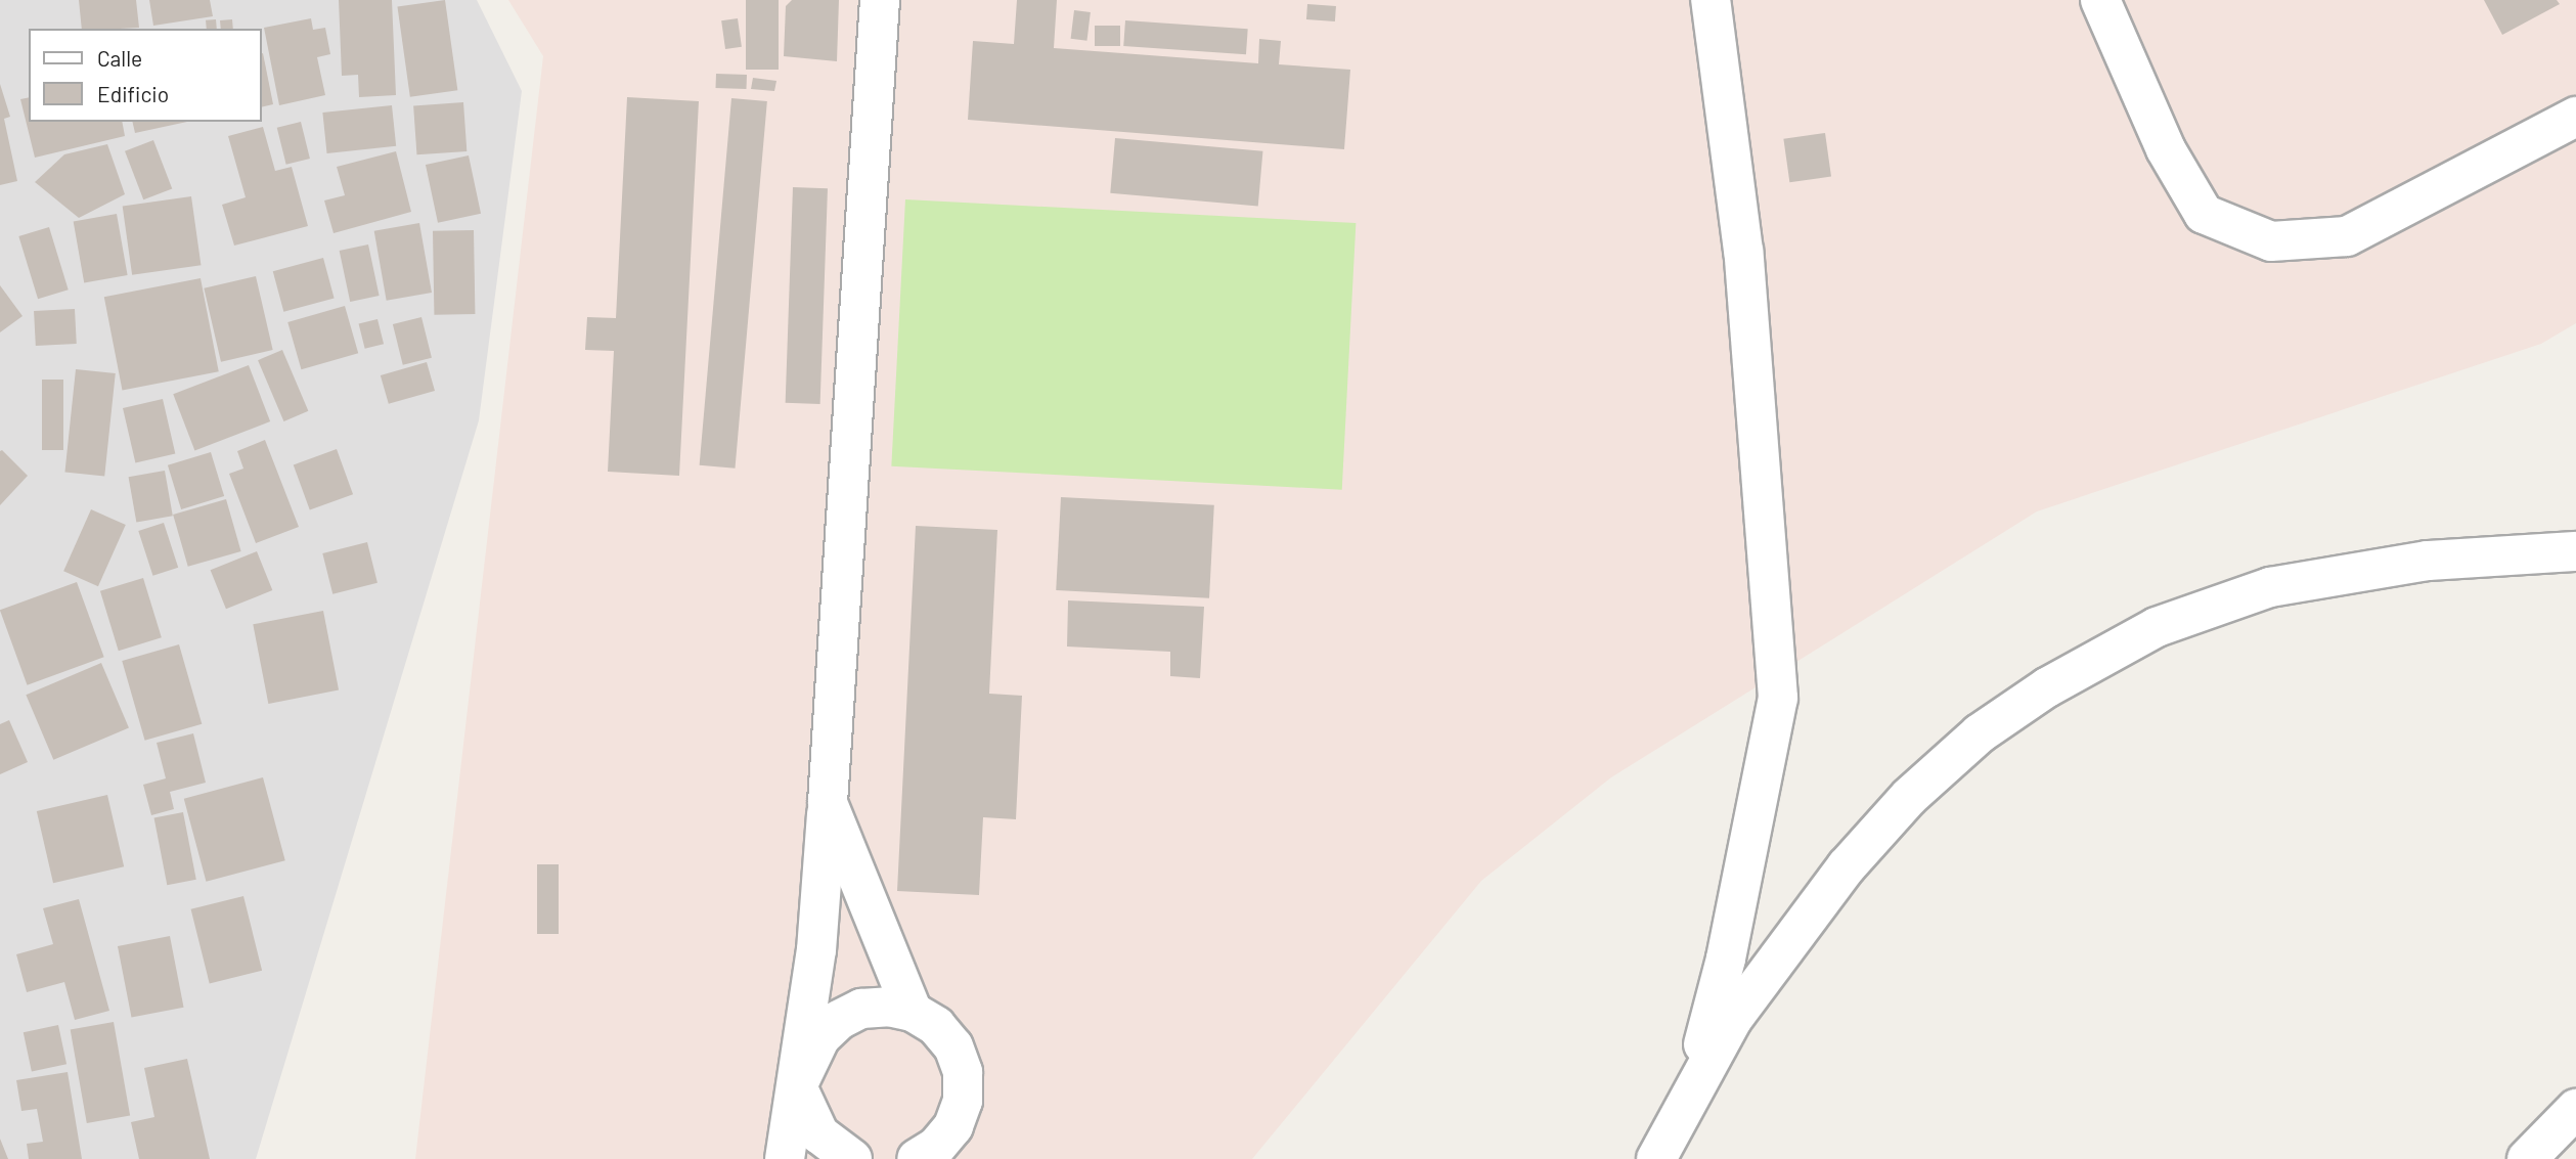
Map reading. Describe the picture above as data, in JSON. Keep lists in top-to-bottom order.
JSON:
{
  "legend": ["Calle", "Edificio"]
}
